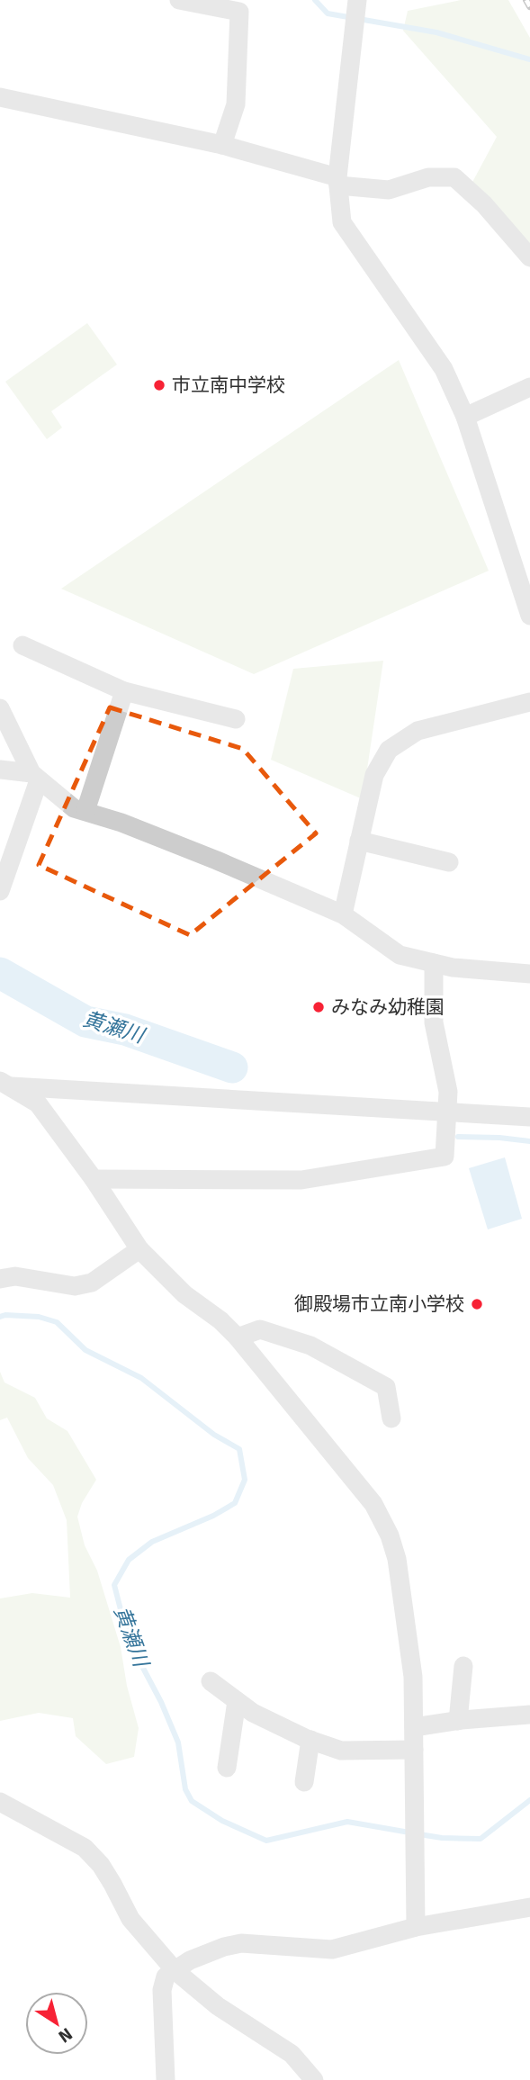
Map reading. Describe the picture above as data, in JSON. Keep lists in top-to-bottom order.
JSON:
{
  "water": ["黄瀬川"],
  "places": ["市立南中学校", "みなみ幼稚園", "御殿場市立南小学校"],
  "north": "bottom right"
}
